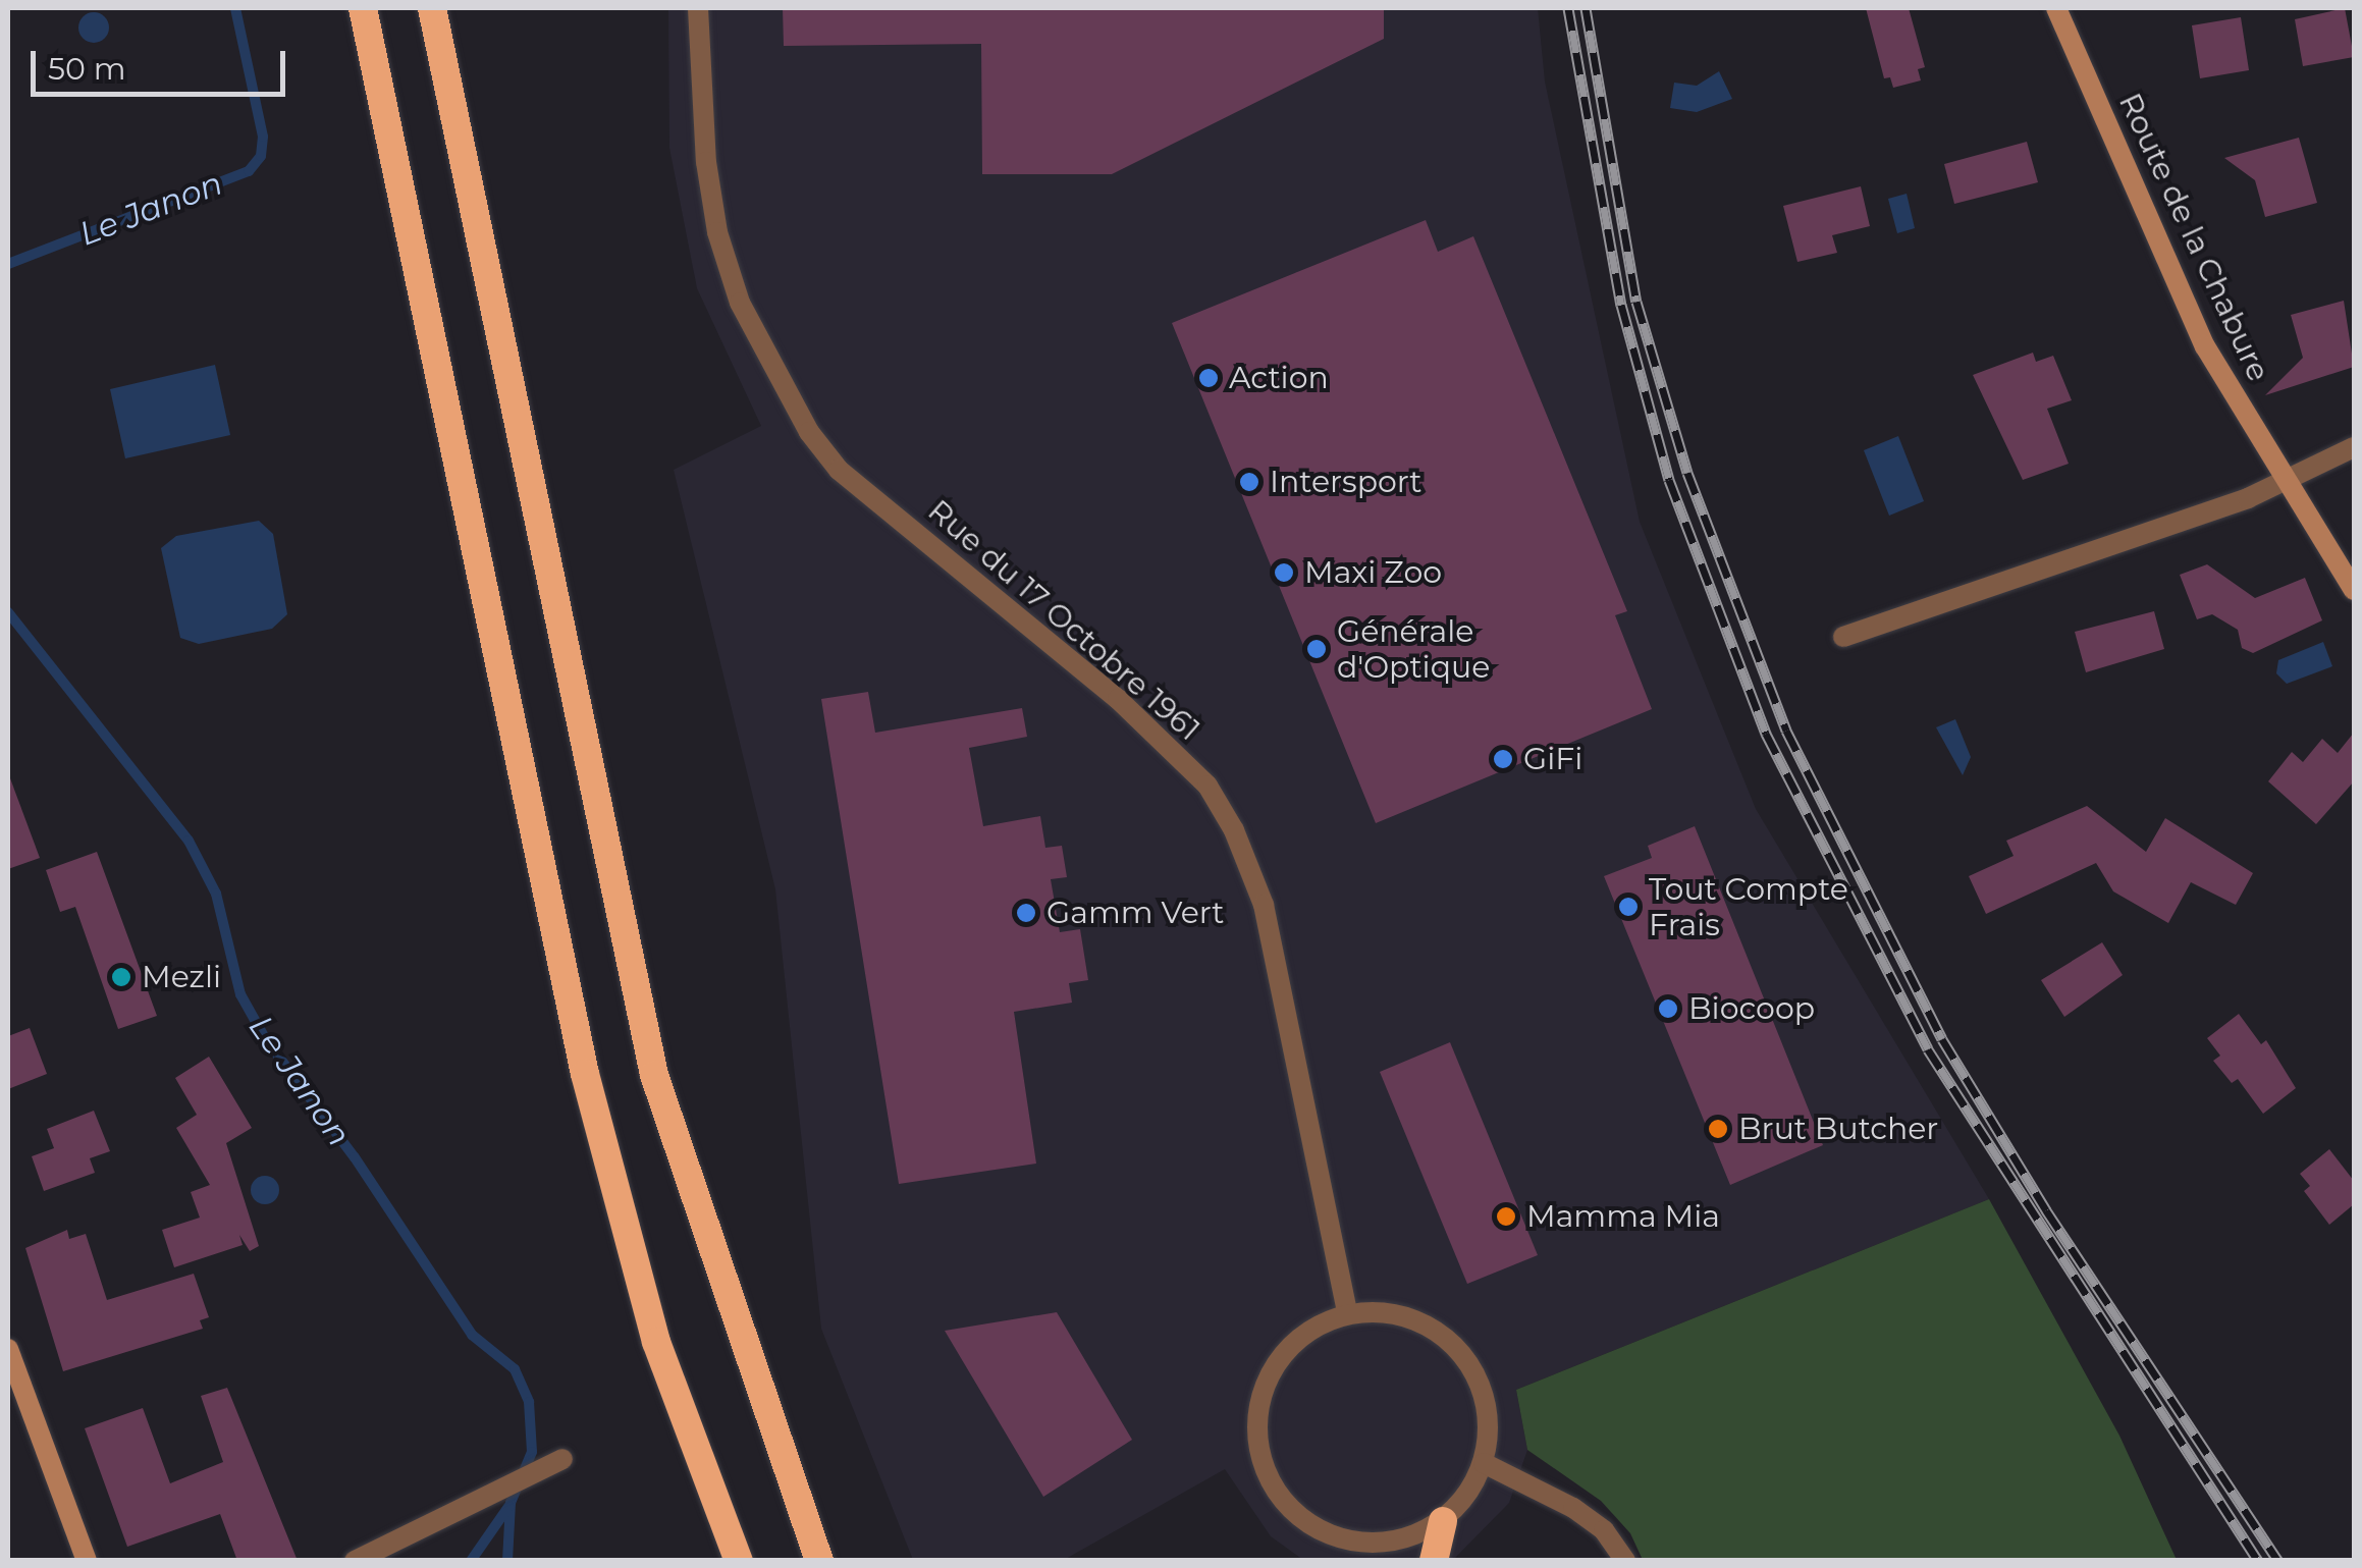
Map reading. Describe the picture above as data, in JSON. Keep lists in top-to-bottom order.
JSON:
{
  "streets": {
    "main road": ["Route de la Chabure"],
    "street": ["Rue du 17 Octobre 1961"]
  },
  "water": ["Le Janon"],
  "places": [
    "Action",
    "Intersport",
    "Maxi Zoo",
    "Générale d'Optique",
    "GiFi",
    "Tout Compte Frais",
    "Gamm Vert",
    "Mezli",
    "Biocoop",
    "Brut Butcher",
    "Mamma Mia"
  ],
  "scale_bar": "50 m"
}
